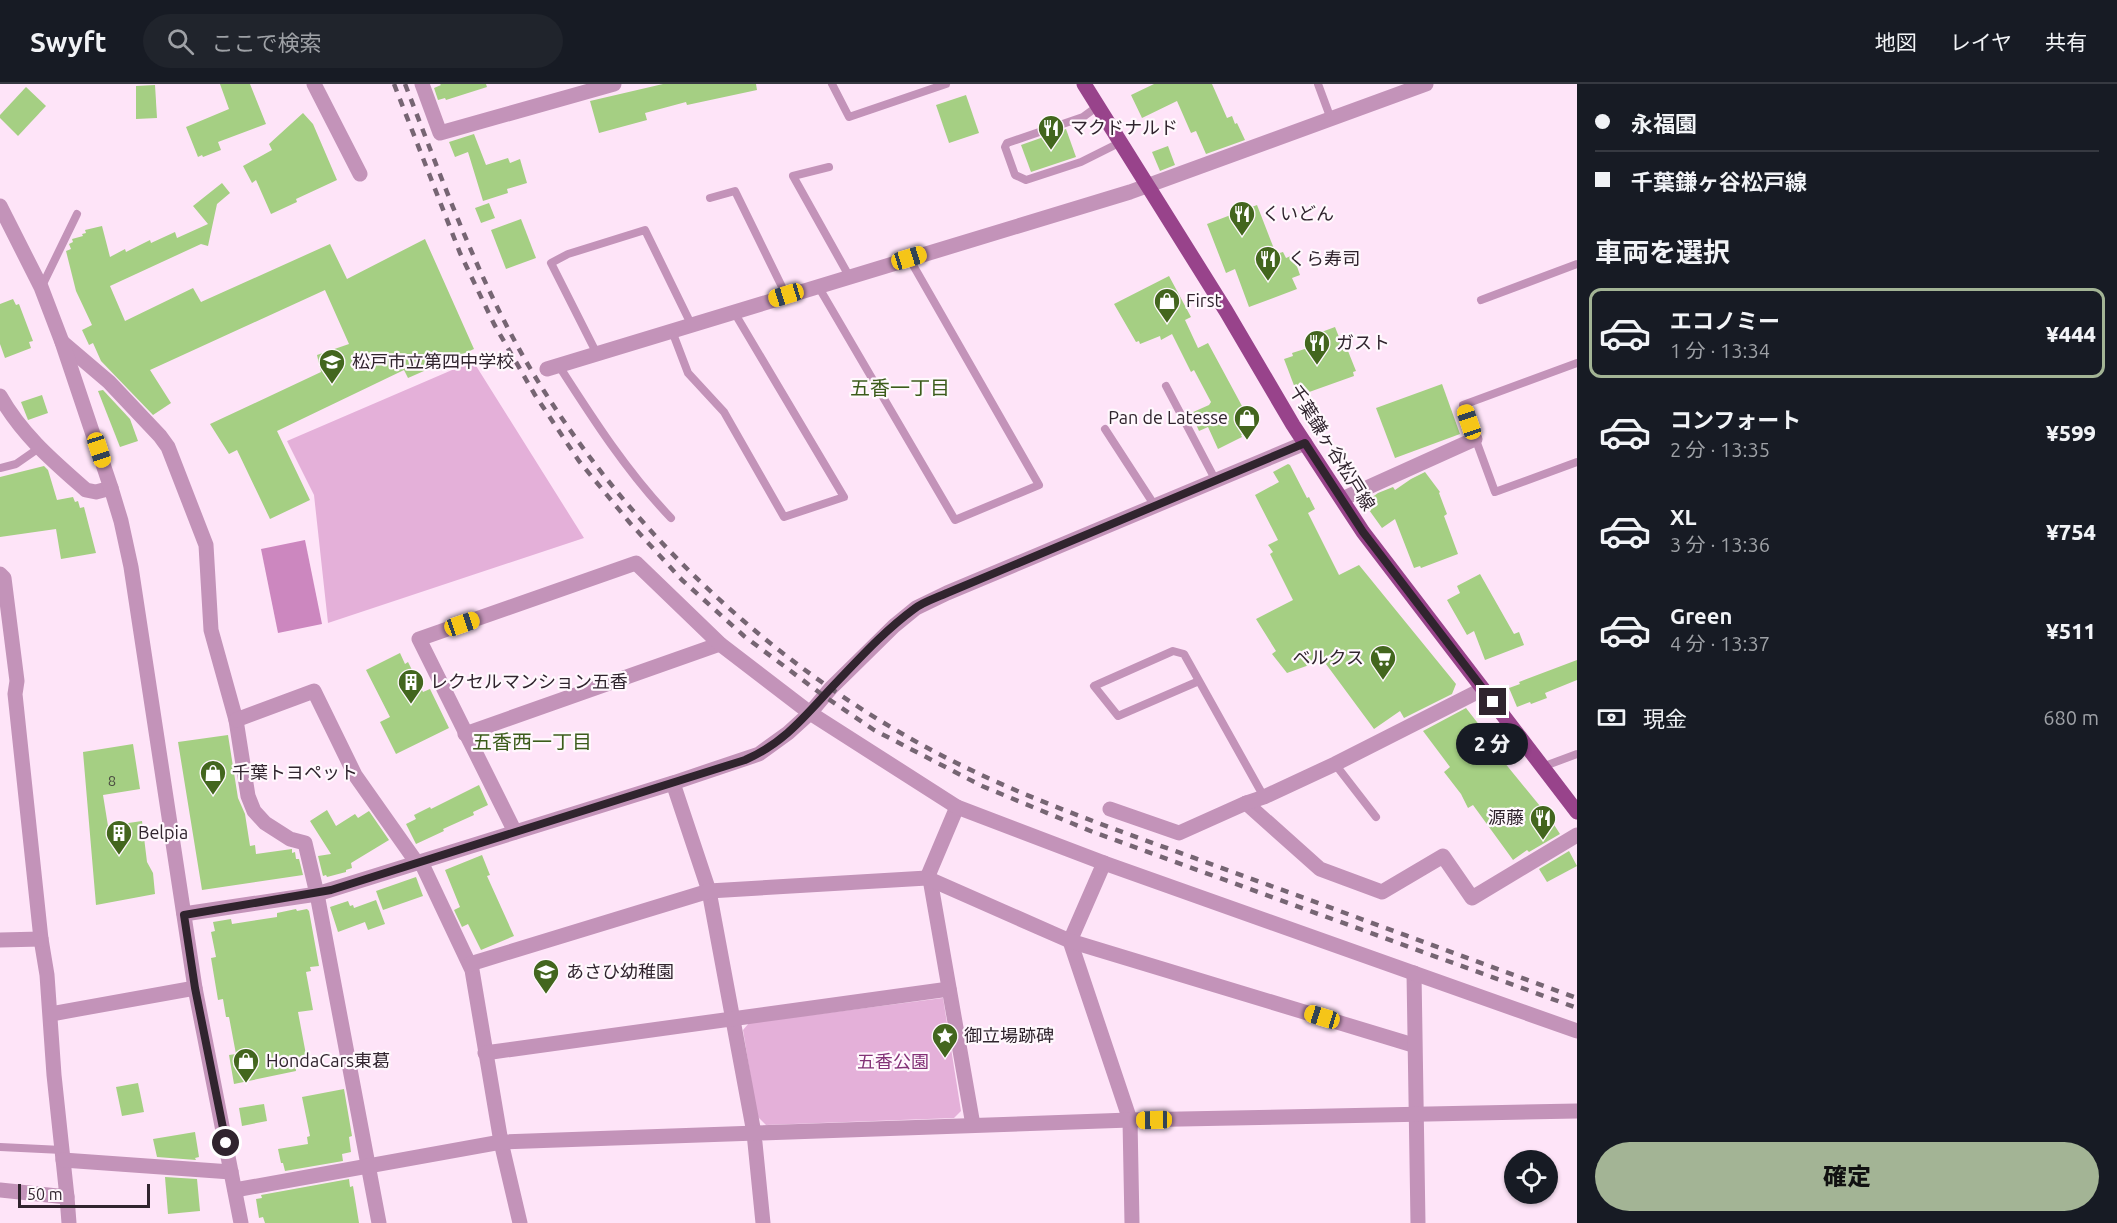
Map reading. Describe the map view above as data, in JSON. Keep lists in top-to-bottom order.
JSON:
{
  "streets": {
    "main road": ["千葉鎌ヶ谷松戸線"]
  },
  "districts": ["五香一丁目", "五香西一丁目"],
  "parks": ["五香公園"],
  "places": {
    "restaurant": [
      "マクドナルド",
      "くいどん",
      "くら寿司",
      "ガスト",
      "源藤"
    ],
    "shop": [
      "First",
      "Pan de Latesse",
      "千葉トヨペット",
      "HondaCars東葛"
    ],
    "school or university": ["松戸市立第四中学校", "あさひ幼稚園"],
    "supermarket": ["ベルクス"],
    "building": ["レクセルマンション五香", "Belpia"],
    "place": ["御立場跡碑"]
  },
  "house_numbers": ["8"],
  "scale_bar": "50 m",
  "page": {
    "header": "Swyft",
    "search": "ここで検索",
    "nav": ["地図", "レイヤ", "共有"],
    "banner": ["永福園", "千葉鎌ヶ谷松戸線"],
    "heading": "車両を選択",
    "list": [
      {
        "name": "エコノミー",
        "note": "1 分 · 13:34",
        "value": "¥444"
      },
      {
        "name": "コンフォート",
        "note": "2 分 · 13:35",
        "value": "¥599"
      },
      {
        "name": "XL",
        "note": "3 分 · 13:36",
        "value": "¥754"
      },
      {
        "name": "Green",
        "note": "4 分 · 13:37",
        "value": "¥511"
      }
    ],
    "pay": ["現金", "680 m"],
    "bubble": "2 分",
    "buttons": "確定",
    "scale": "50 m"
  }
}
